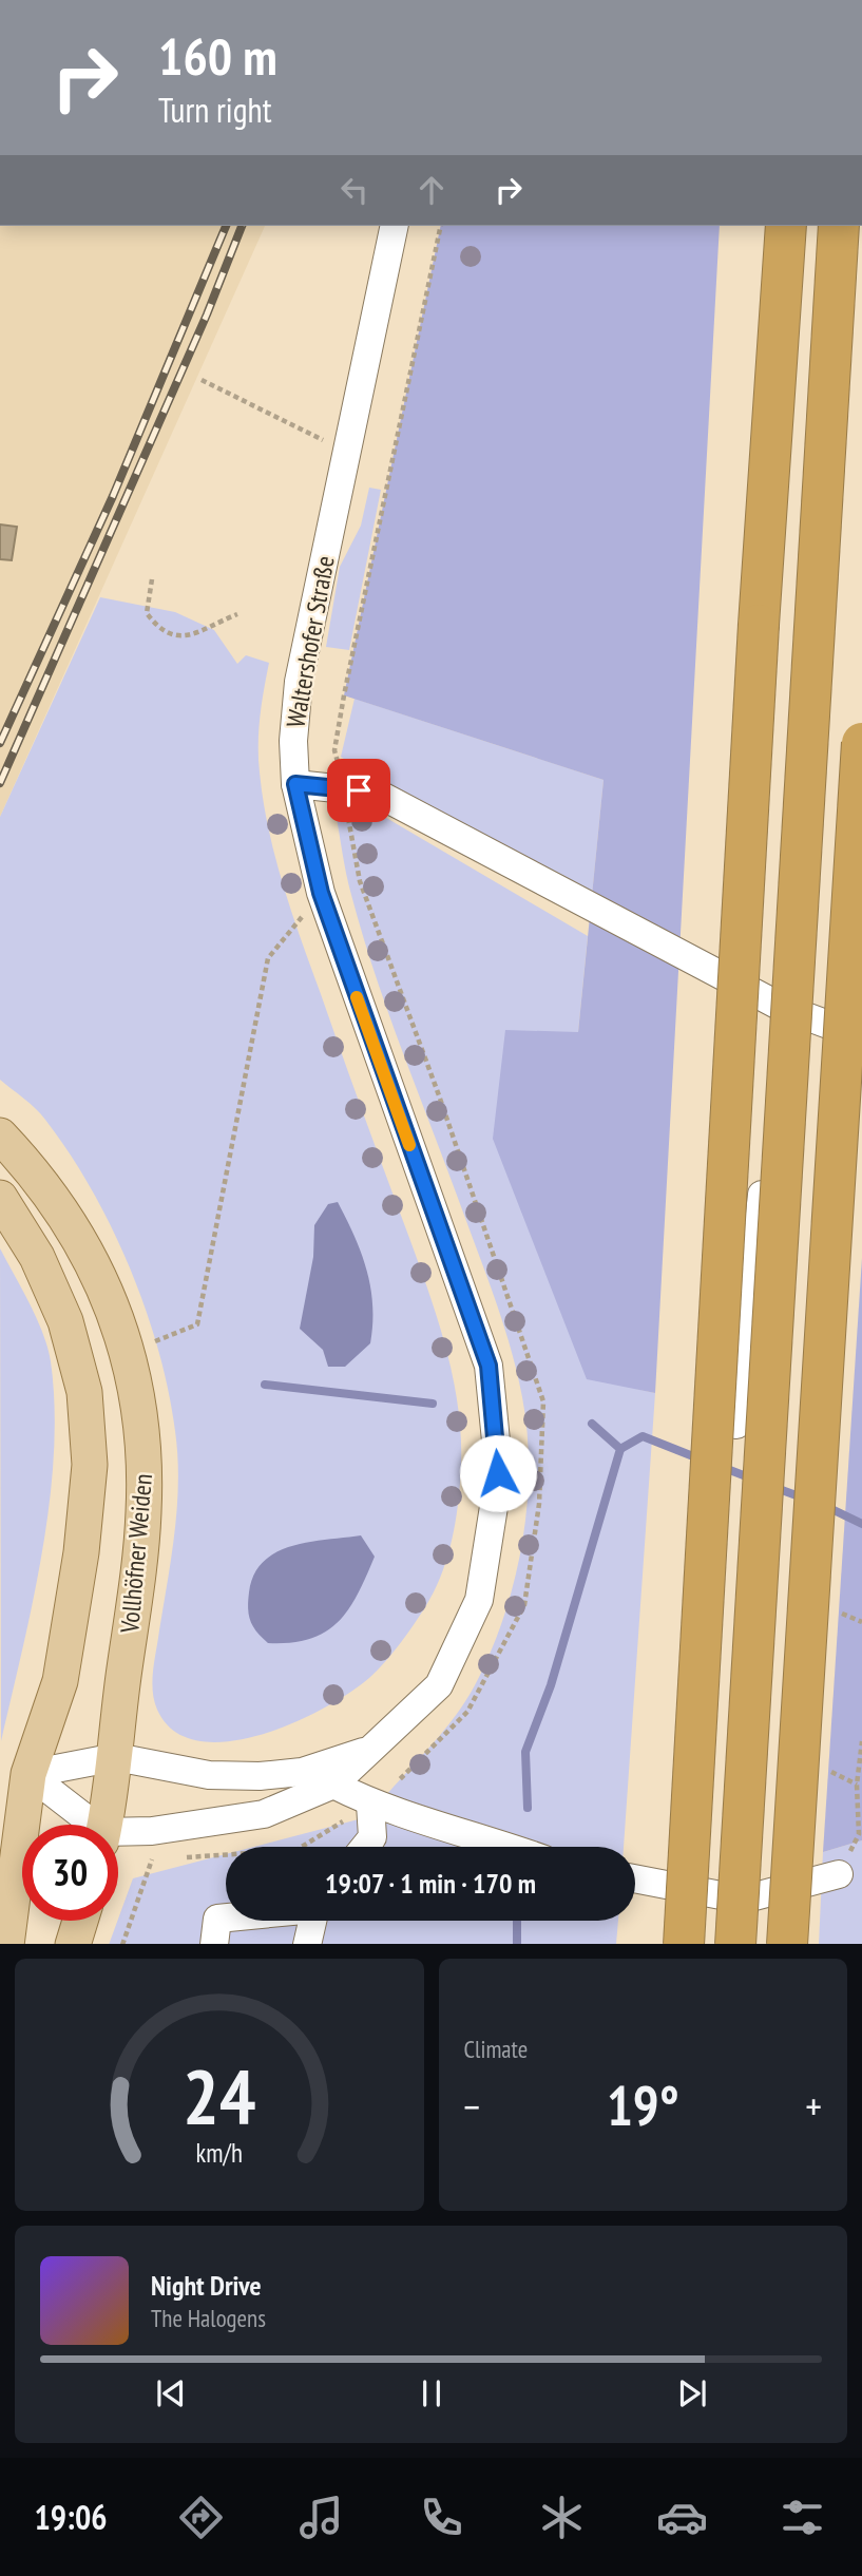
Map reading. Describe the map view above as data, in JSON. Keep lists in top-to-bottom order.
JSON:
{
  "streets": {
    "main road": ["Vollhöfner Weiden"],
    "street": ["Waltershofer Straße"]
  },
  "crossings": [
    ["Waltershofer Straße", "Vollhöfner Weiden"]
  ],
  "page": {
    "turn": ["160 m", "Turn right"],
    "limit": "30",
    "trip": "19:07 · 1 min · 170 m",
    "tile": "Climate",
    "heat": ["−", "19°", "+"],
    "song": ["Night Drive", "The Halogens"],
    "tabs": "19:06",
    "gauge": ["24", "km/h"]
  }
}
